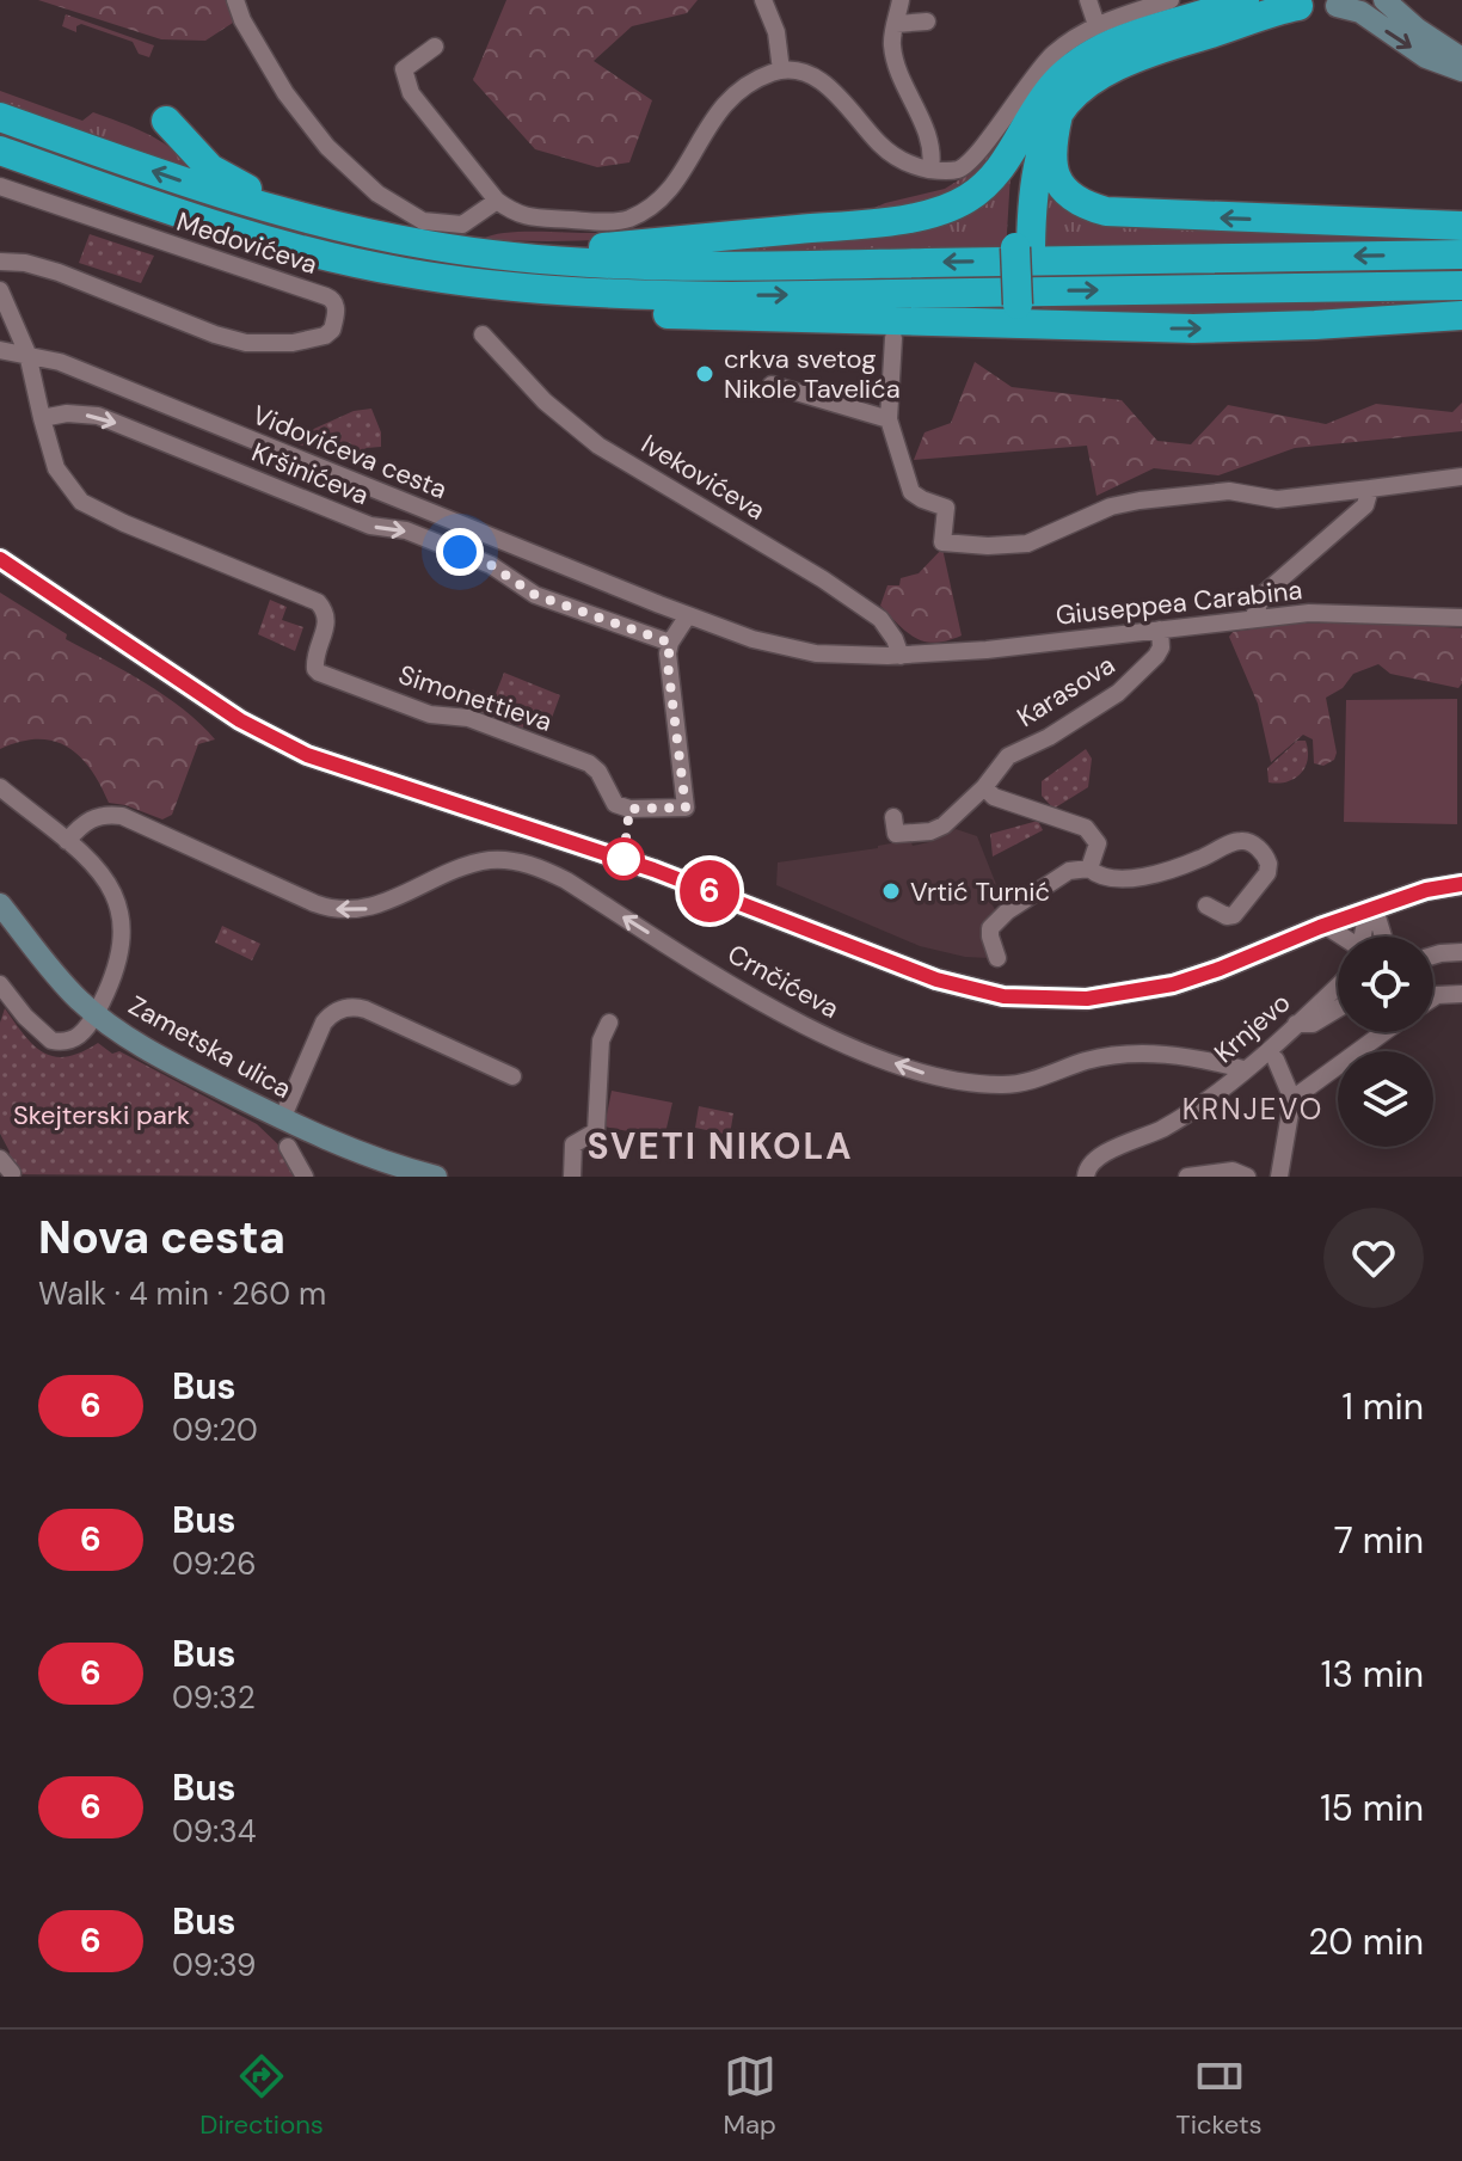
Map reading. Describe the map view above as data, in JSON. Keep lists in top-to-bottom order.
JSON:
{
  "streets": {
    "street": [
      "Medovićeva",
      "Vidovićeva cesta",
      "Kršinićeva",
      "Ivekovićeva",
      "Giuseppea Carabina",
      "Karasova",
      "Simonettieva",
      "Crnčićeva",
      "Krnjevo",
      "Zametska ulica"
    ]
  },
  "crossings": [
    ["Vidovićeva cesta", "Ivekovićeva"],
    ["Vidovićeva cesta", "Giuseppea Carabina"],
    ["Kršinićeva", "Simonettieva"],
    ["Ivekovićeva", "Giuseppea Carabina"],
    ["Giuseppea Carabina", "Karasova"],
    ["Crnčićeva", "Krnjevo"]
  ],
  "one_way": ["Kršinićeva"],
  "districts": ["KRNJEVO", "SVETI NIKOLA"],
  "parks": ["Skejterski park"],
  "places": ["crkva svetog Nikole Tavelića", "Vrtić Turnić"],
  "lines": ["bus line 6"],
  "page": {
    "on_map": "6",
    "heading": ["Nova cesta", "Walk · 4 min · 260 m"],
    "list": [
      {
        "mark": "6",
        "name": "Bus",
        "note": "09:20",
        "value": "1 min"
      },
      {
        "mark": "6",
        "name": "Bus",
        "note": "09:26",
        "value": "7 min"
      },
      {
        "mark": "6",
        "name": "Bus",
        "note": "09:32",
        "value": "13 min"
      },
      {
        "mark": "6",
        "name": "Bus",
        "note": "09:34",
        "value": "15 min"
      },
      {
        "mark": "6",
        "name": "Bus",
        "note": "09:39",
        "value": "20 min"
      }
    ],
    "tabs": ["Directions", "Map", "Tickets"]
  }
}
